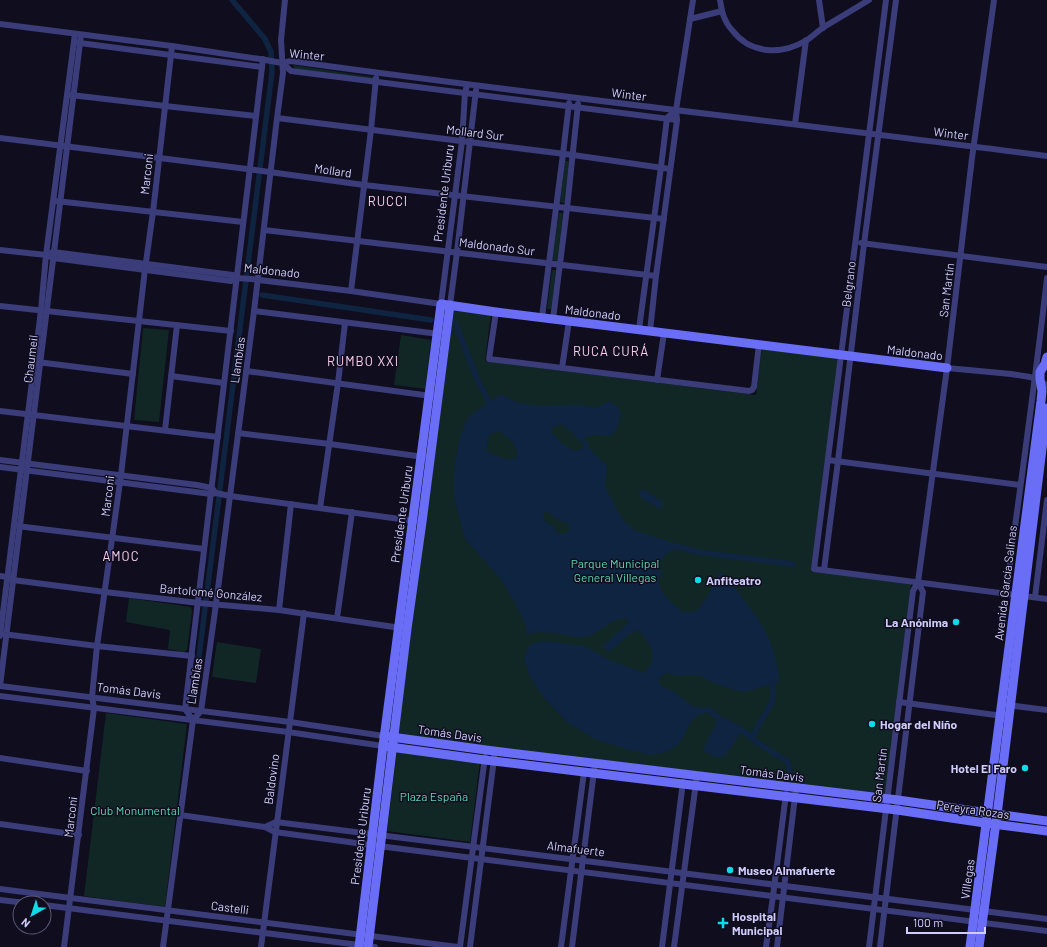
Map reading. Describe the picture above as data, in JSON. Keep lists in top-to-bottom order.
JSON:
{
  "streets": {
    "street": [
      "Winter",
      "Mollard Sur",
      "Mollard",
      "Marconi",
      "Presidente Uriburu",
      "Maldonado Sur",
      "Maldonado",
      "Belgrano",
      "San Martín",
      "Chaumeil",
      "Llambías",
      "Avenida García Salinas",
      "Bartolomé González",
      "Tomás Davis",
      "Baldovino",
      "Pereyra Rozas",
      "Almafuerte",
      "Villegas",
      "Castelli"
    ]
  },
  "crossings": [
    ["Winter", "Marconi"],
    ["Winter", "Presidente Uriburu"],
    ["Winter", "Belgrano"],
    ["Winter", "San Martín"],
    ["Winter", "Chaumeil"],
    ["Winter", "Llambías"],
    ["Mollard Sur", "Presidente Uriburu"],
    ["Mollard Sur", "Llambías"],
    ["Mollard", "Marconi"],
    ["Mollard", "Presidente Uriburu"],
    ["Mollard", "Chaumeil"],
    ["Mollard", "Llambías"],
    ["Marconi", "Maldonado"],
    ["Marconi", "Bartolomé González"],
    ["Marconi", "Tomás Davis"],
    ["Marconi", "Castelli"],
    ["Presidente Uriburu", "Maldonado Sur"],
    ["Presidente Uriburu", "Maldonado"],
    ["Presidente Uriburu", "Bartolomé González"],
    ["Presidente Uriburu", "Tomás Davis"],
    ["Presidente Uriburu", "Almafuerte"],
    ["Presidente Uriburu", "Castelli"],
    ["Maldonado Sur", "Llambías"],
    ["Maldonado", "Belgrano"],
    ["Maldonado", "San Martín"],
    ["Maldonado", "Chaumeil"],
    ["Maldonado", "Llambías"],
    ["San Martín", "Tomás Davis"],
    ["San Martín", "Pereyra Rozas"],
    ["San Martín", "Almafuerte"],
    ["Chaumeil", "Bartolomé González"],
    ["Chaumeil", "Tomás Davis"],
    ["Llambías", "Bartolomé González"],
    ["Llambías", "Tomás Davis"],
    ["Llambías", "Almafuerte"],
    ["Llambías", "Castelli"],
    ["Avenida García Salinas", "Pereyra Rozas"],
    ["Avenida García Salinas", "Villegas"],
    ["Bartolomé González", "Baldovino"],
    ["Tomás Davis", "Baldovino"],
    ["Tomás Davis", "Pereyra Rozas"],
    ["Baldovino", "Almafuerte"],
    ["Baldovino", "Castelli"],
    ["Pereyra Rozas", "Villegas"],
    ["Almafuerte", "Villegas"]
  ],
  "districts": [
    "RUCCI",
    "RUCA CURÁ",
    "RUMBO XXI",
    "AMOC"
  ],
  "parks": ["Parque Municipal General Villegas", "Plaza España", "Club Monumental"],
  "places": {
    "other": [
      "Anfiteatro",
      "La Anónima",
      "Hogar del Niño",
      "Hotel El Faro",
      "Museo Almafuerte"
    ],
    "health": ["Hospital Municipal"]
  },
  "scale_bar": "100 m",
  "north": "bottom left"
}
